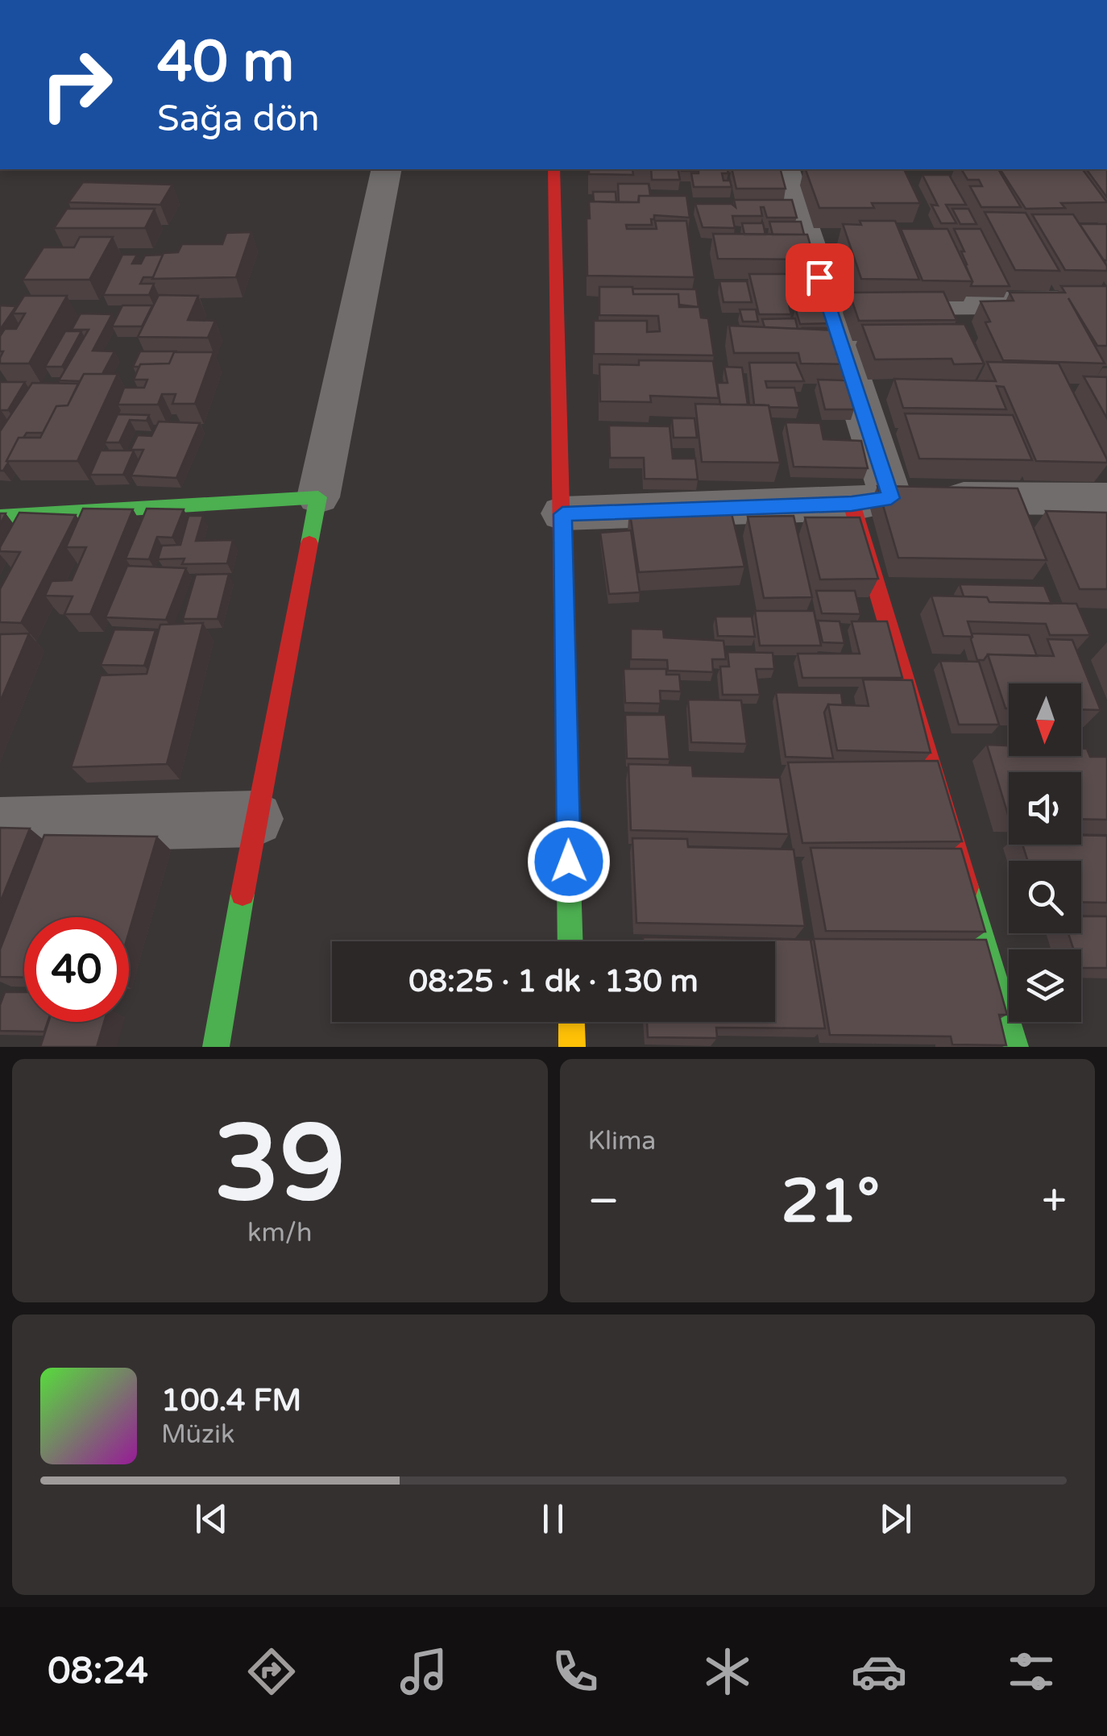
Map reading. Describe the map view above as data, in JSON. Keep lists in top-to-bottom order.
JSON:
{
  "north": "bottom",
  "page": {
    "turn": ["40 m", "Sağa dön"],
    "limit": "40",
    "trip": "08:25 · 1 dk · 130 m",
    "tile": [
      ["39", "km/h"],
      "Klima"
    ],
    "heat": ["−", "21°", "+"],
    "song": ["100.4 FM", "Müzik"],
    "tabs": "08:24"
  }
}
